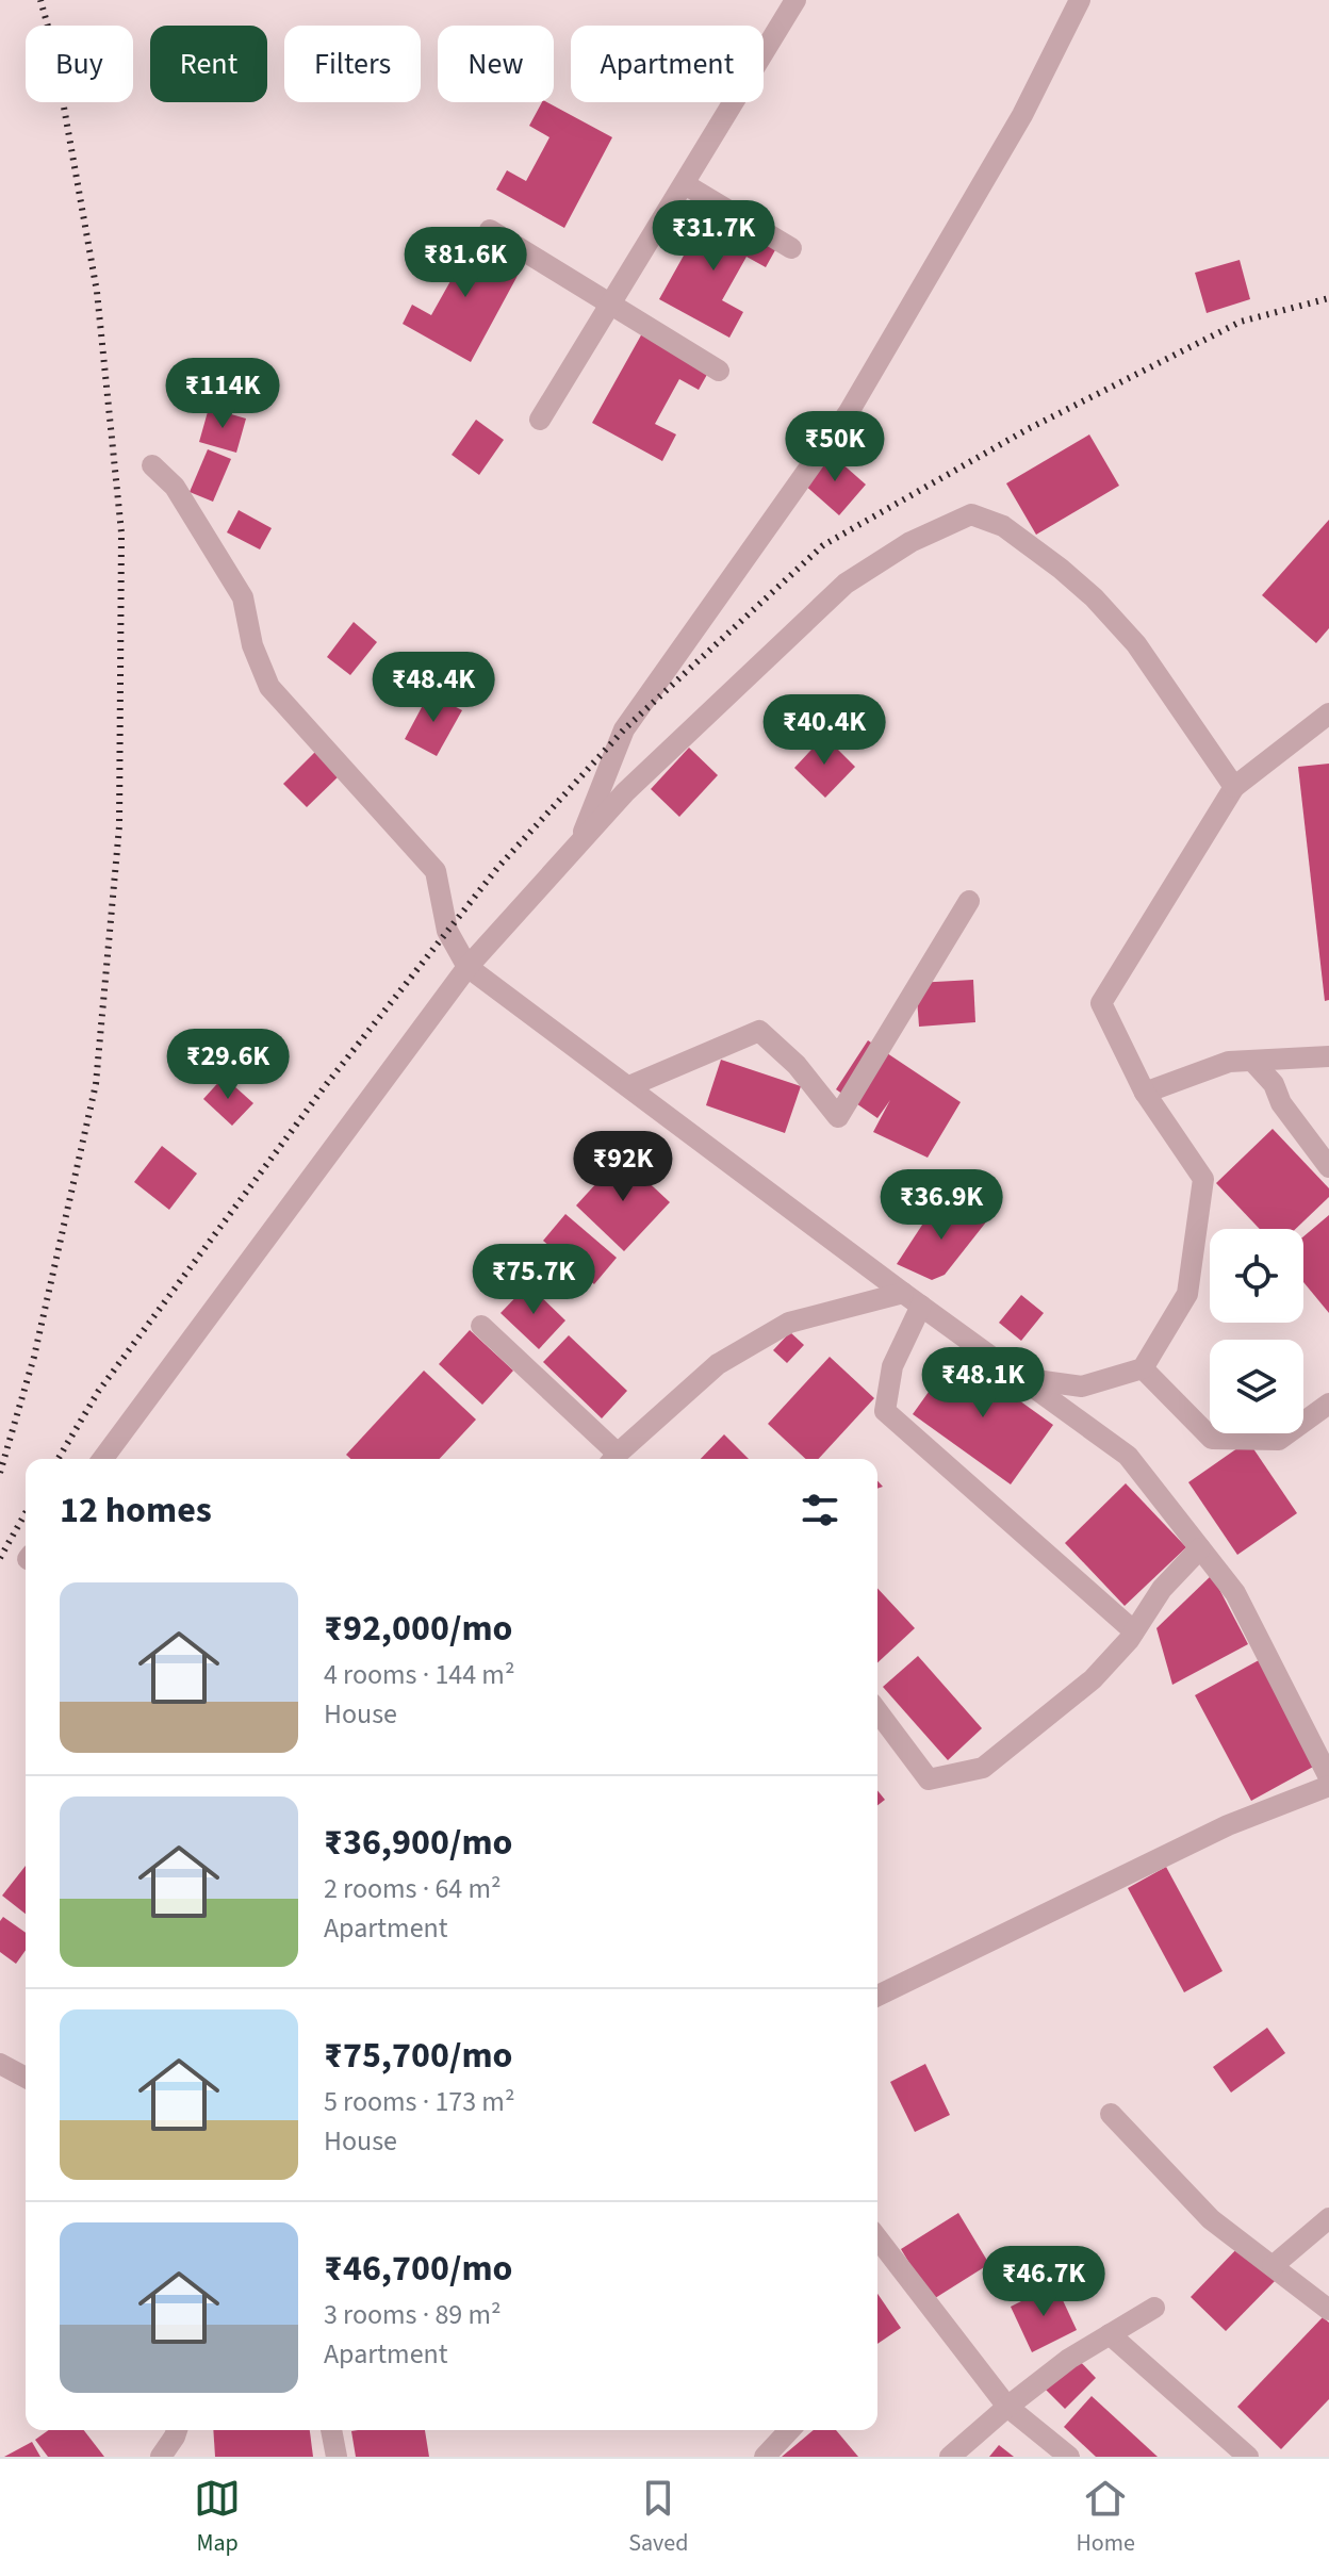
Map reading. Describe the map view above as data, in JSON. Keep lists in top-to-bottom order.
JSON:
{
  "page": {
    "chip": [
      "Buy",
      "Rent",
      "Filters",
      "New",
      "Apartment"
    ],
    "price": [
      "₹31.7K",
      "₹81.6K",
      "₹114K",
      "₹50K",
      "₹48.4K",
      "₹40.4K",
      "₹29.6K",
      "₹92K",
      "₹36.9K",
      "₹75.7K",
      "₹48.1K",
      "₹46.7K"
    ],
    "heading": "12 homes",
    "list": [
      {
        "name": "₹92,000/mo",
        "note": "4 rooms · 144 m² · House"
      },
      {
        "name": "₹36,900/mo",
        "note": "2 rooms · 64 m² · Apartment"
      },
      {
        "name": "₹75,700/mo",
        "note": "5 rooms · 173 m² · House"
      },
      {
        "name": "₹46,700/mo",
        "note": "3 rooms · 89 m² · Apartment"
      }
    ],
    "tabs": ["Map", "Saved", "Home"]
  }
}
